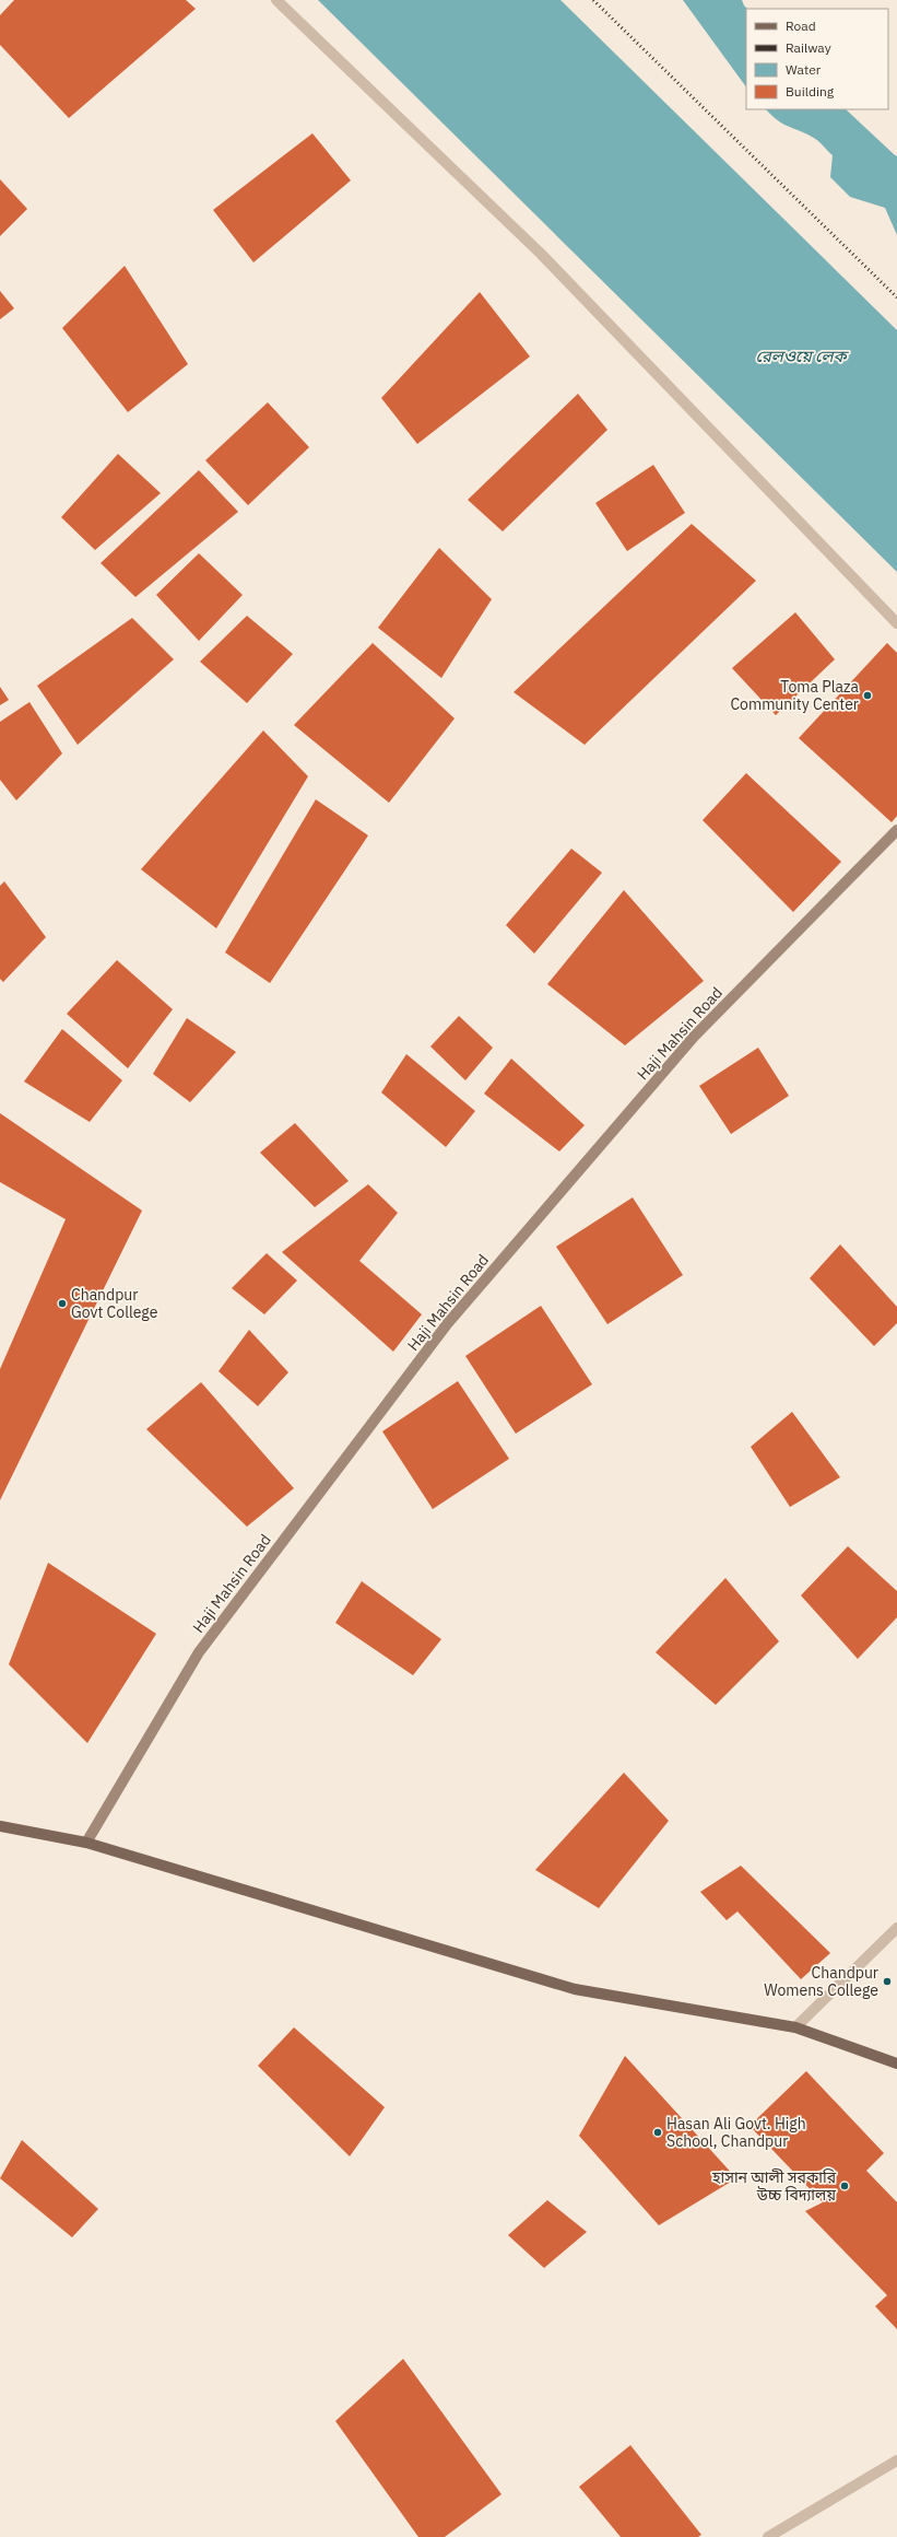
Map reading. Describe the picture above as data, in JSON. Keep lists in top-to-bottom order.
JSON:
{
  "streets": {
    "main road": ["Haji Mahsin Road"]
  },
  "water": ["রেলওয়ে লেক"],
  "places": [
    "Toma Plaza Community Center",
    "Chandpur Govt College",
    "Chandpur Womens College",
    "Hasan Ali Govt. High School, Chandpur",
    "হাসান আলী সরকারি উচ্চ বিদ্যালয়"
  ],
  "legend": [
    "Road",
    "Railway",
    "Water",
    "Building"
  ]
}
